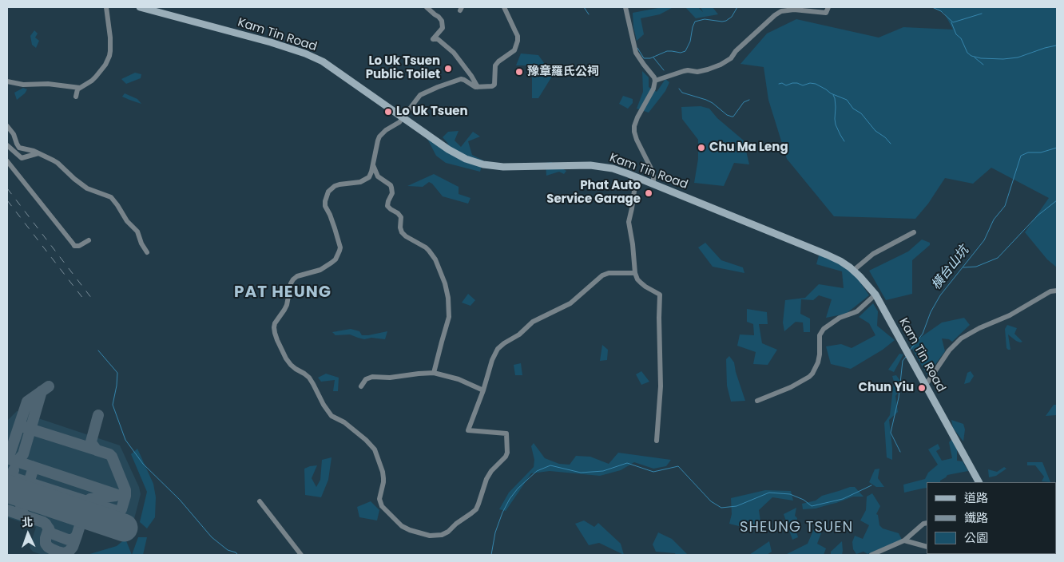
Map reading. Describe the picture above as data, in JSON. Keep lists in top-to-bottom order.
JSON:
{
  "streets": {
    "main road": ["Kam Tin Road"]
  },
  "districts": ["PAT HEUNG", "SHEUNG TSUEN"],
  "water": ["橫台山坑"],
  "places": [
    "Lo Uk Tsuen Public Toilet",
    "豫章羅氏公祠",
    "Lo Uk Tsuen",
    "Chu Ma Leng",
    "Phat Auto Service Garage",
    "Chun Yiu"
  ],
  "legend": ["道路", "鐵路", "公園"],
  "north": "top"
}
